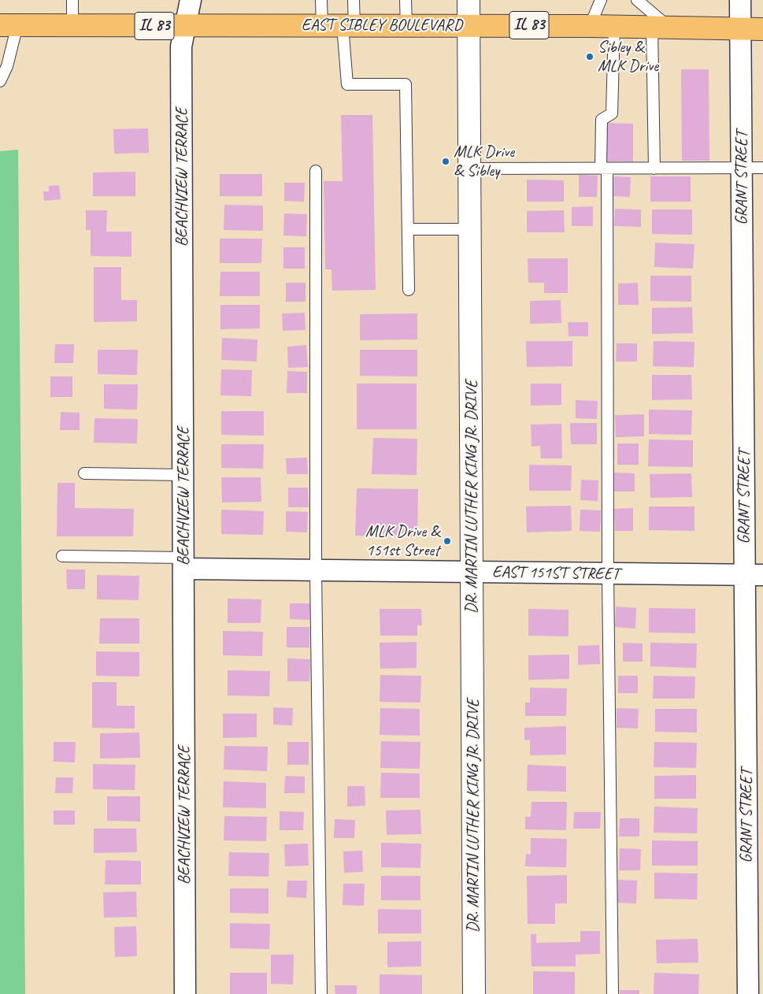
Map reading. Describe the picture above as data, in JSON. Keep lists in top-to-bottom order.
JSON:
{
  "streets": {
    "main road": ["EAST SIBLEY BOULEVARD", "IL 83"],
    "street": [
      "BEACHVIEW TERRACE",
      "GRANT STREET",
      "DR. MARTIN LUTHER KING JR. DRIVE",
      "EAST 151ST STREET"
    ]
  },
  "crossings": [
    ["EAST SIBLEY BOULEVARD", "BEACHVIEW TERRACE"],
    ["EAST SIBLEY BOULEVARD", "GRANT STREET"],
    ["EAST SIBLEY BOULEVARD", "DR. MARTIN LUTHER KING JR. DRIVE"],
    ["BEACHVIEW TERRACE", "EAST 151ST STREET"],
    ["GRANT STREET", "EAST 151ST STREET"],
    ["DR. MARTIN LUTHER KING JR. DRIVE", "EAST 151ST STREET"]
  ],
  "places": ["Sibley & MLK Drive", "MLK Drive & Sibley", "MLK Drive & 151st Street"]
}
